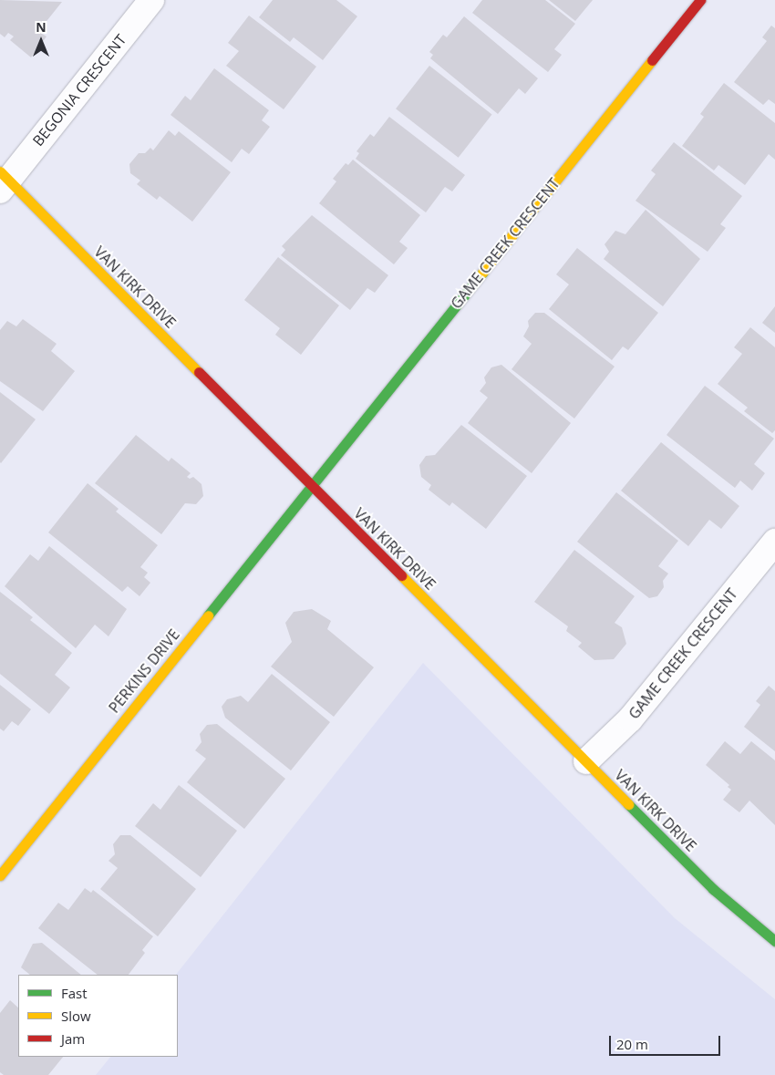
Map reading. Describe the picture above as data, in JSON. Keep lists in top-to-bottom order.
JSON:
{
  "streets": {
    "street": [
      "BEGONIA CRESCENT",
      "GAME CREEK CRESCENT",
      "VAN KIRK DRIVE",
      "PERKINS DRIVE"
    ]
  },
  "crossings": [
    ["BEGONIA CRESCENT", "VAN KIRK DRIVE"],
    ["GAME CREEK CRESCENT", "VAN KIRK DRIVE"],
    ["GAME CREEK CRESCENT", "PERKINS DRIVE"],
    ["VAN KIRK DRIVE", "PERKINS DRIVE"]
  ],
  "legend": ["Fast", "Slow", "Jam"],
  "scale_bar": "20 m",
  "north": "top"
}
